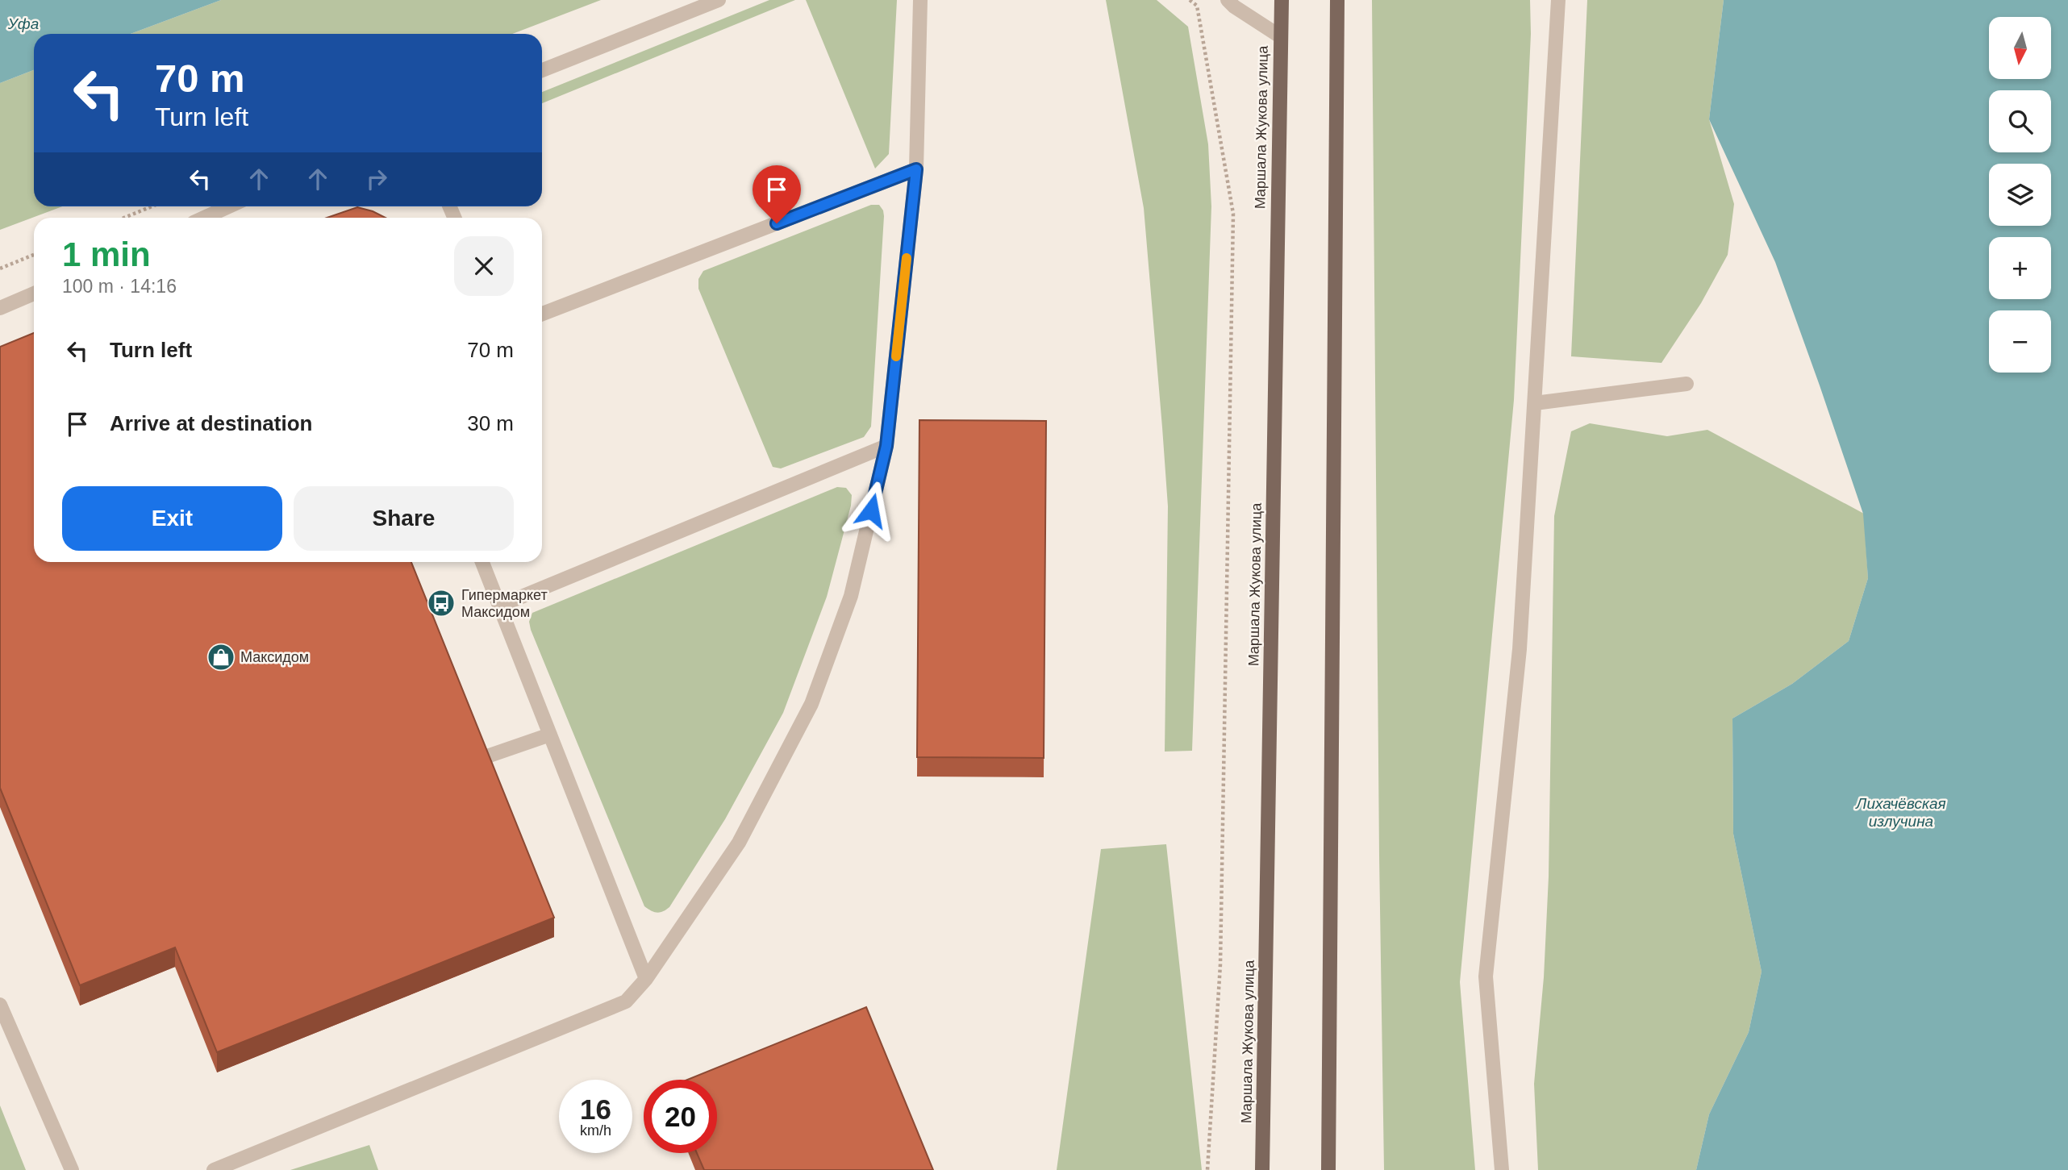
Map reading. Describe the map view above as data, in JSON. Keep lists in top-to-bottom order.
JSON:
{
  "streets": {
    "main road": ["Маршала Жукова улица"]
  },
  "water": ["Уфа", "Лихачёвская излучина"],
  "places": {
    "bus stop": ["Гипермаркет Максидом"],
    "shop": ["Максидом"]
  },
  "north": "bottom",
  "page": {
    "map_buttons": ["+", "−"],
    "turn": ["70 m", "Turn left"],
    "heading": ["1 min", "100 m · 14:16"],
    "list": [
      {
        "name": "Turn left",
        "value": "70 m"
      },
      {
        "name": "Arrive at destination",
        "value": "30 m"
      }
    ],
    "buttons": ["Exit", "Share"],
    "speed": "16 km/h",
    "limit": "20"
  }
}
